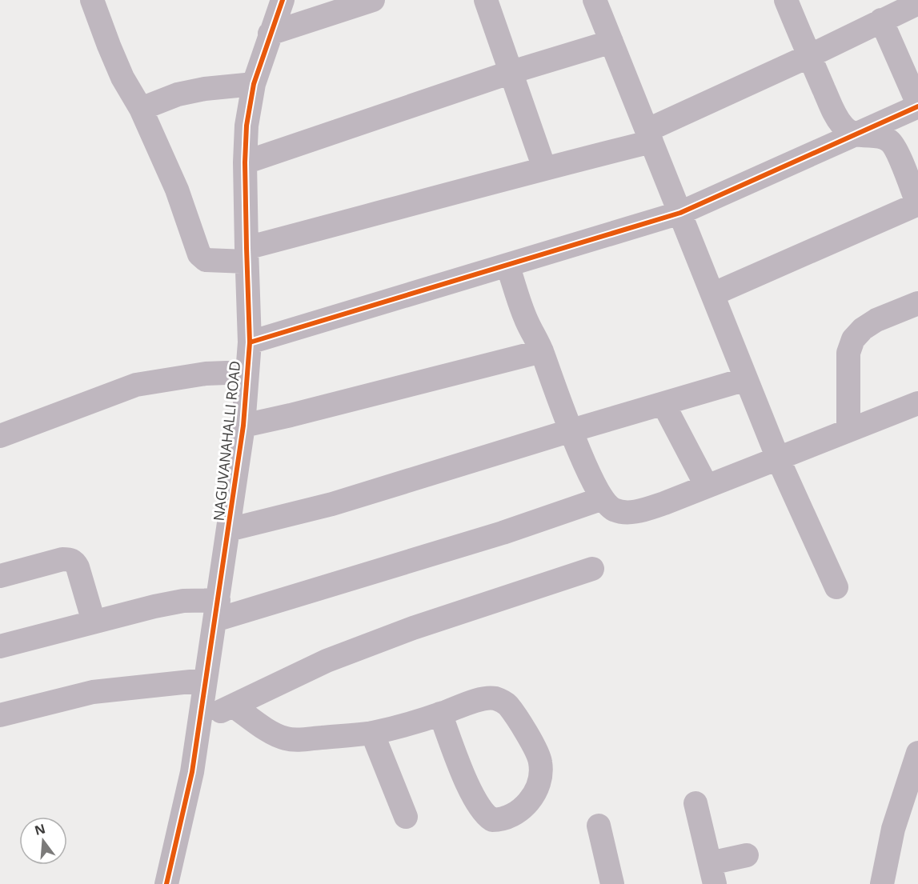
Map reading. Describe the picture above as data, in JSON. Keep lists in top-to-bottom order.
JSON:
{
  "streets": {
    "street": ["NAGUVANAHALLI ROAD"]
  },
  "north": "top"
}
